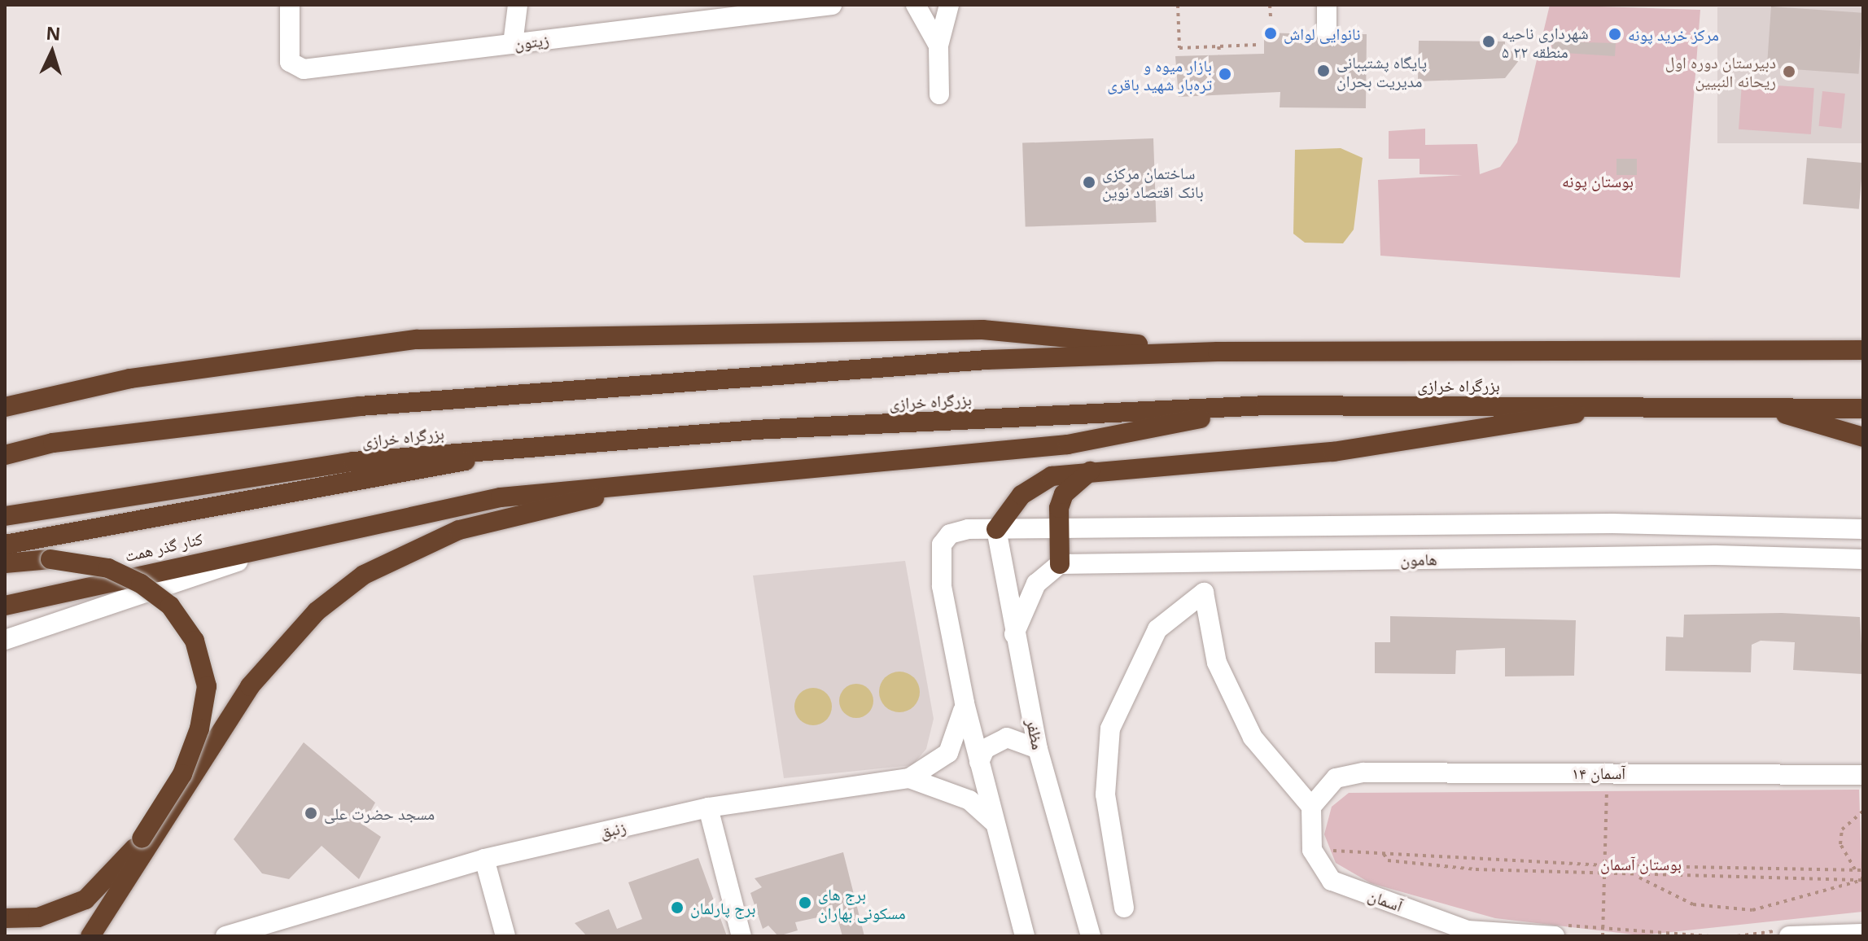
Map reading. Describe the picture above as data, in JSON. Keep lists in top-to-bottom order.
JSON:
{
  "streets": {
    "highway": ["بزرگراه خرازی", "کنار گذر همت"],
    "street": [
      "زیتون",
      "هامون",
      "مظفر",
      "آسمان ۱۴",
      "زنبق",
      "آسمان"
    ]
  },
  "crossings": [
    ["هامون", "مظفر"],
    ["هامون", "زنبق"],
    ["آسمان ۱۴", "آسمان"]
  ],
  "parks": ["بوستان پونه", "بوستان آسمان"],
  "places": [
    "نانوایی لواش",
    "مرکز خرید پونه",
    "شهرداری ناحیه ۵ منطقه ۲۲",
    "پایگاه پشتیبانی مدیریت بحران",
    "دبیرستان دوره اول ریحانه النبیین",
    "بازار میوه و تره‌بار شهید باقری",
    "ساختمان مرکزی بانک اقتصاد نوین",
    "مسجد حضرت علی",
    "برج های مسکونی بهاران",
    "برج پارلمان"
  ],
  "north": "top"
}
